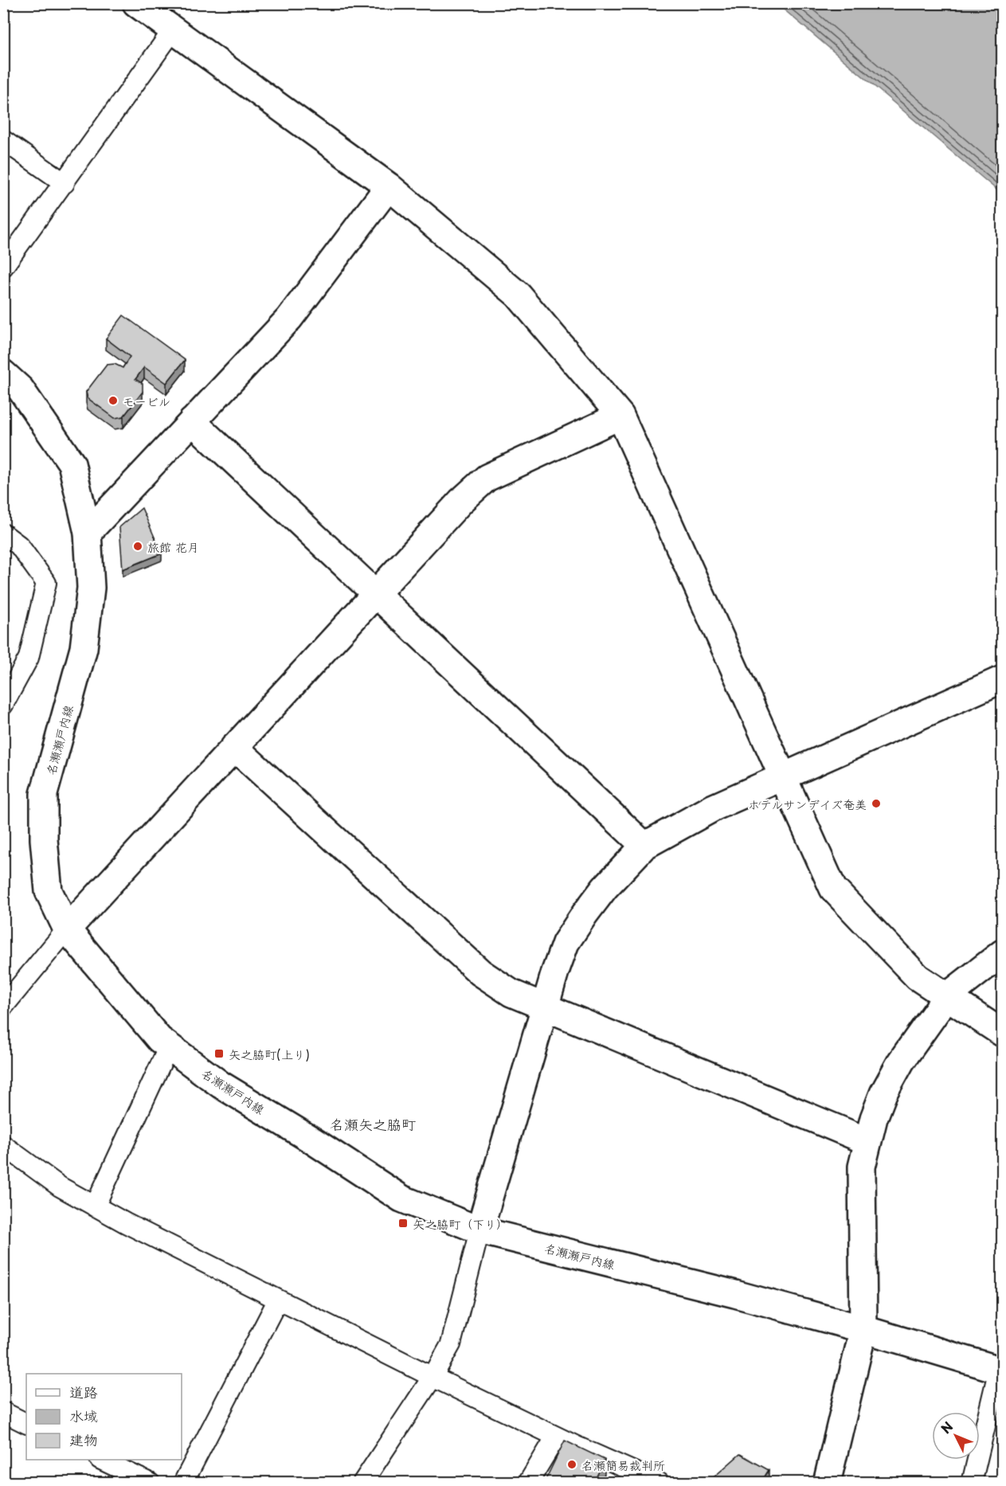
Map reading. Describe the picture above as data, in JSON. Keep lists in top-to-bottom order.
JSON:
{
  "streets": {
    "street": ["名瀬瀬戸内線"]
  },
  "districts": ["名瀬矢之脇町"],
  "places": {
    "other": [
      "モービル",
      "旅館 花月",
      "ホテルサンデイズ奄美",
      "名瀬簡易裁判所"
    ],
    "transit": ["矢之脇町(上り)", "矢之脇町（下り）"]
  },
  "legend": ["道路", "水域", "建物"],
  "north": "top left"
}
